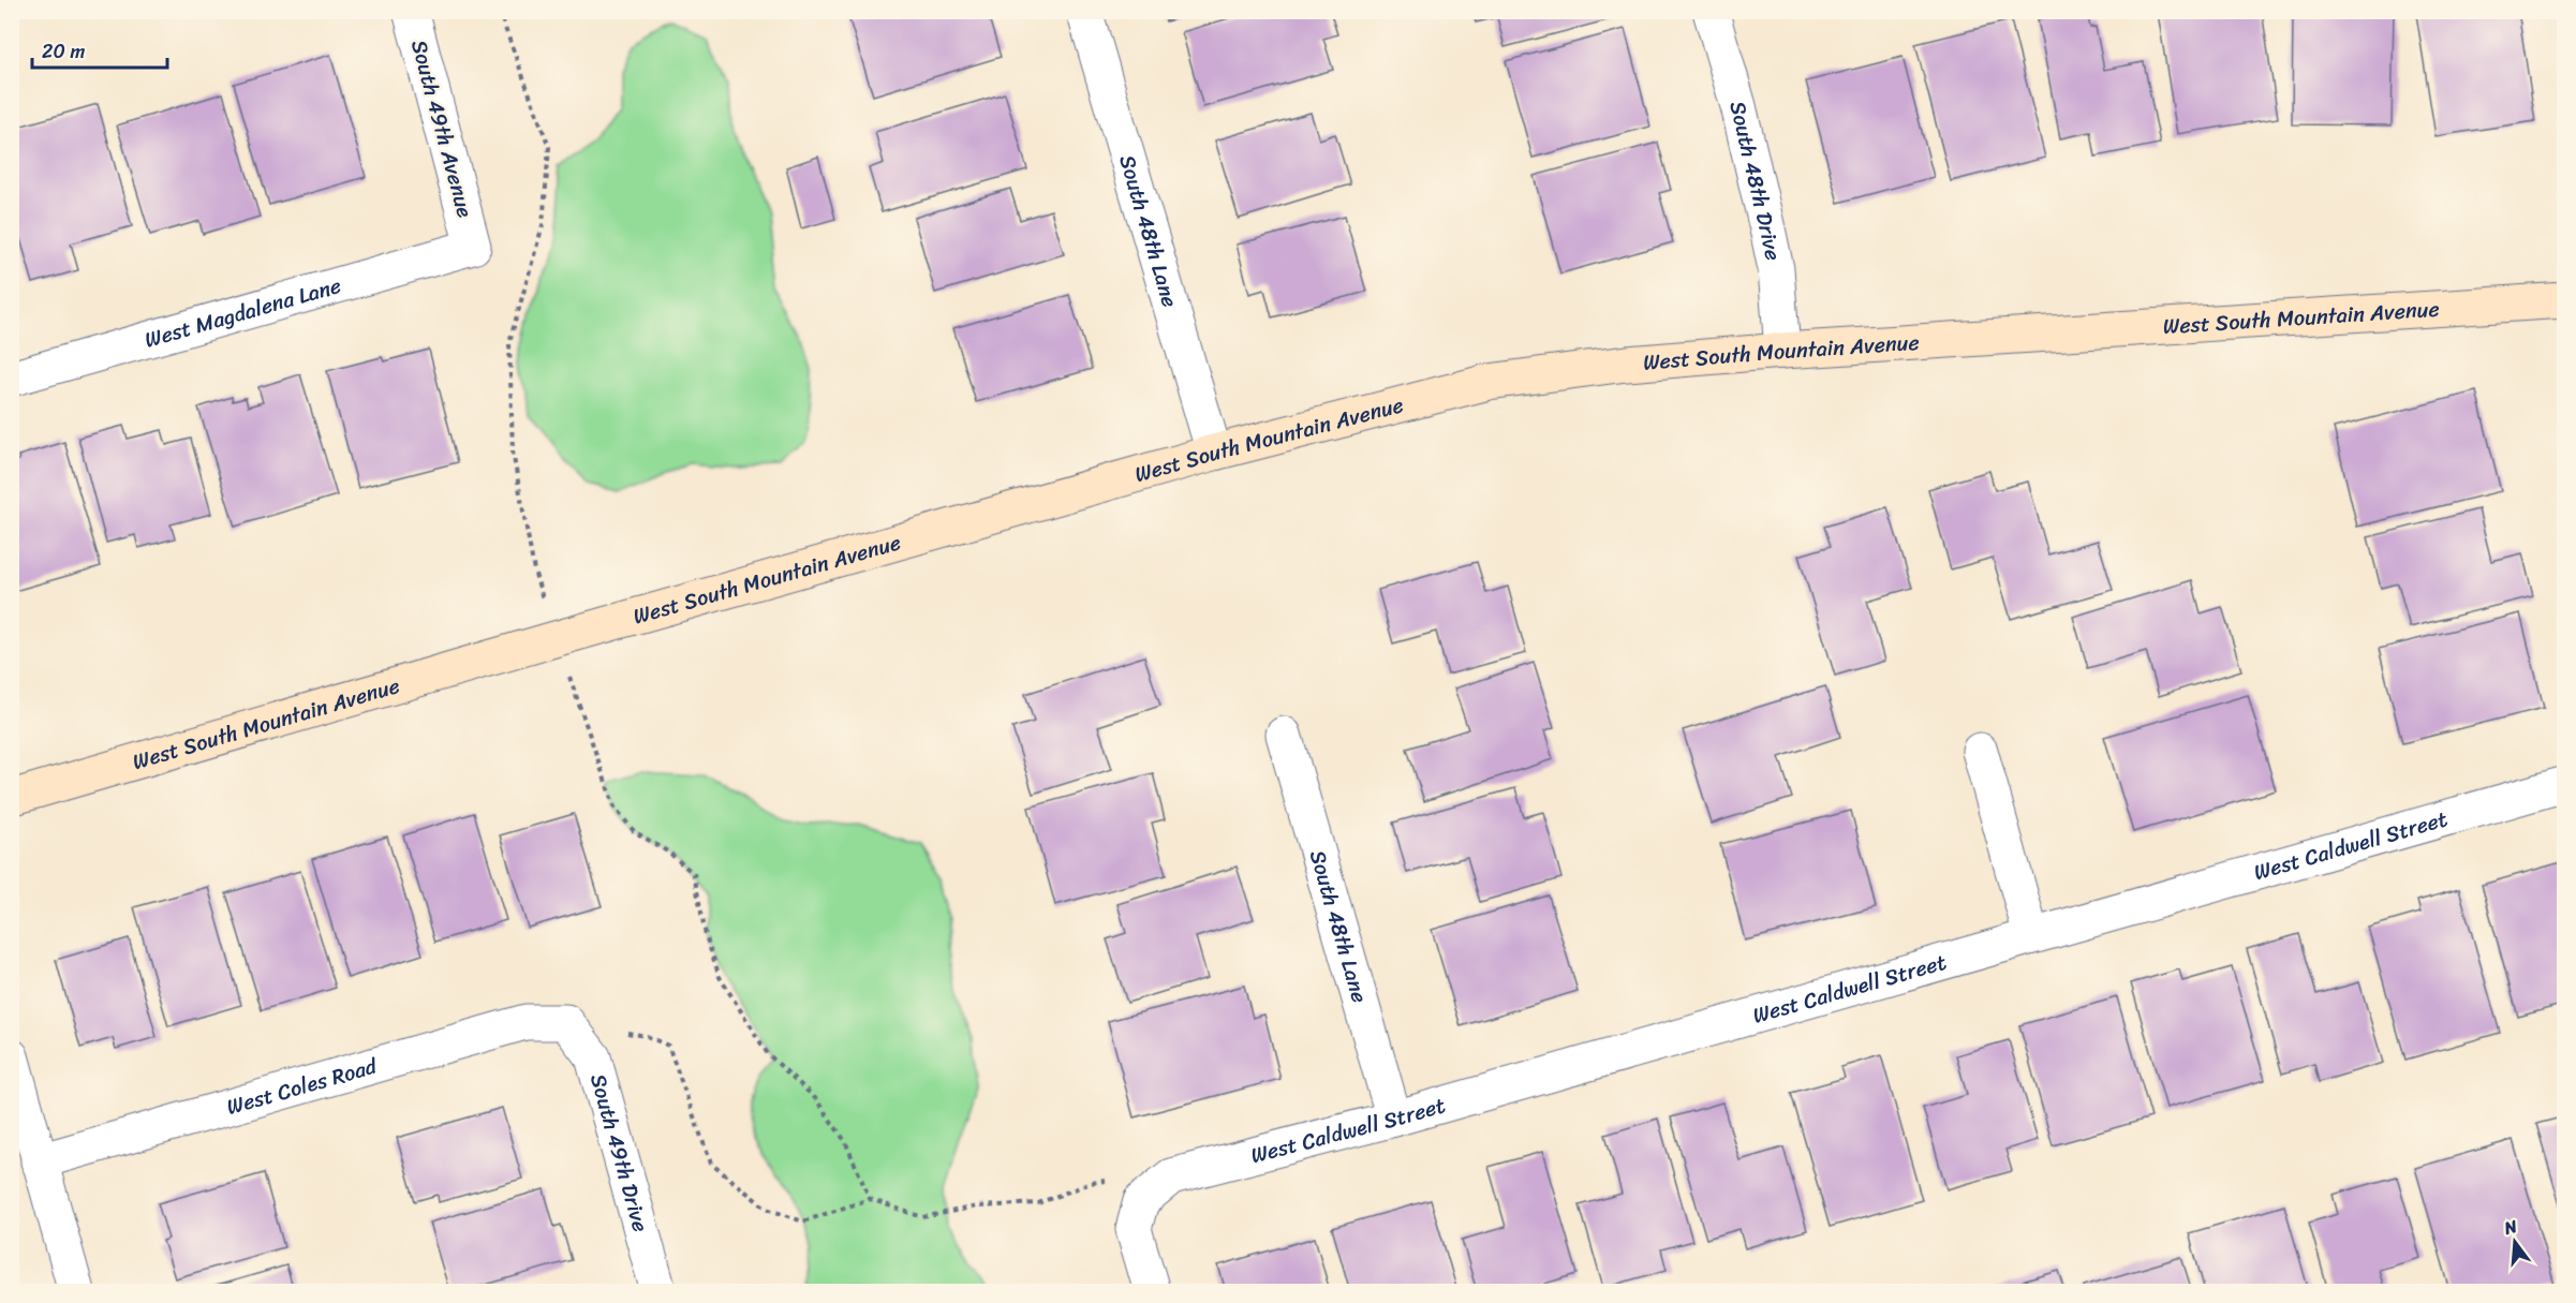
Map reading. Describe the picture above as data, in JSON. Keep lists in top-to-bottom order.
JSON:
{
  "streets": {
    "street": [
      "South 49th Avenue",
      "South 48th Drive",
      "South 48th Lane",
      "West Magdalena Lane",
      "West South Mountain Avenue",
      "West Caldwell Street",
      "West Coles Road",
      "South 49th Drive"
    ]
  },
  "crossings": [
    ["South 49th Avenue", "West Magdalena Lane"],
    ["South 48th Drive", "West South Mountain Avenue"],
    ["South 48th Lane", "West South Mountain Avenue"],
    ["South 48th Lane", "West Caldwell Street"],
    ["West Coles Road", "South 49th Drive"]
  ],
  "scale_bar": "20 m",
  "north": "top"
}
